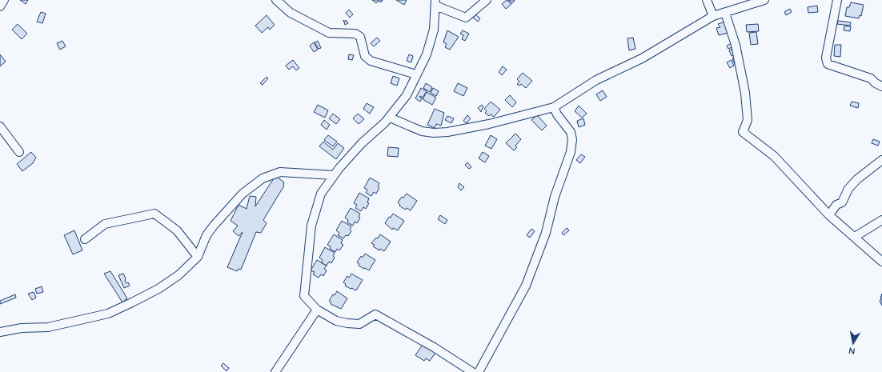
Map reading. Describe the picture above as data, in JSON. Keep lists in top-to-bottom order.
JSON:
{
  "north": "bottom"
}
